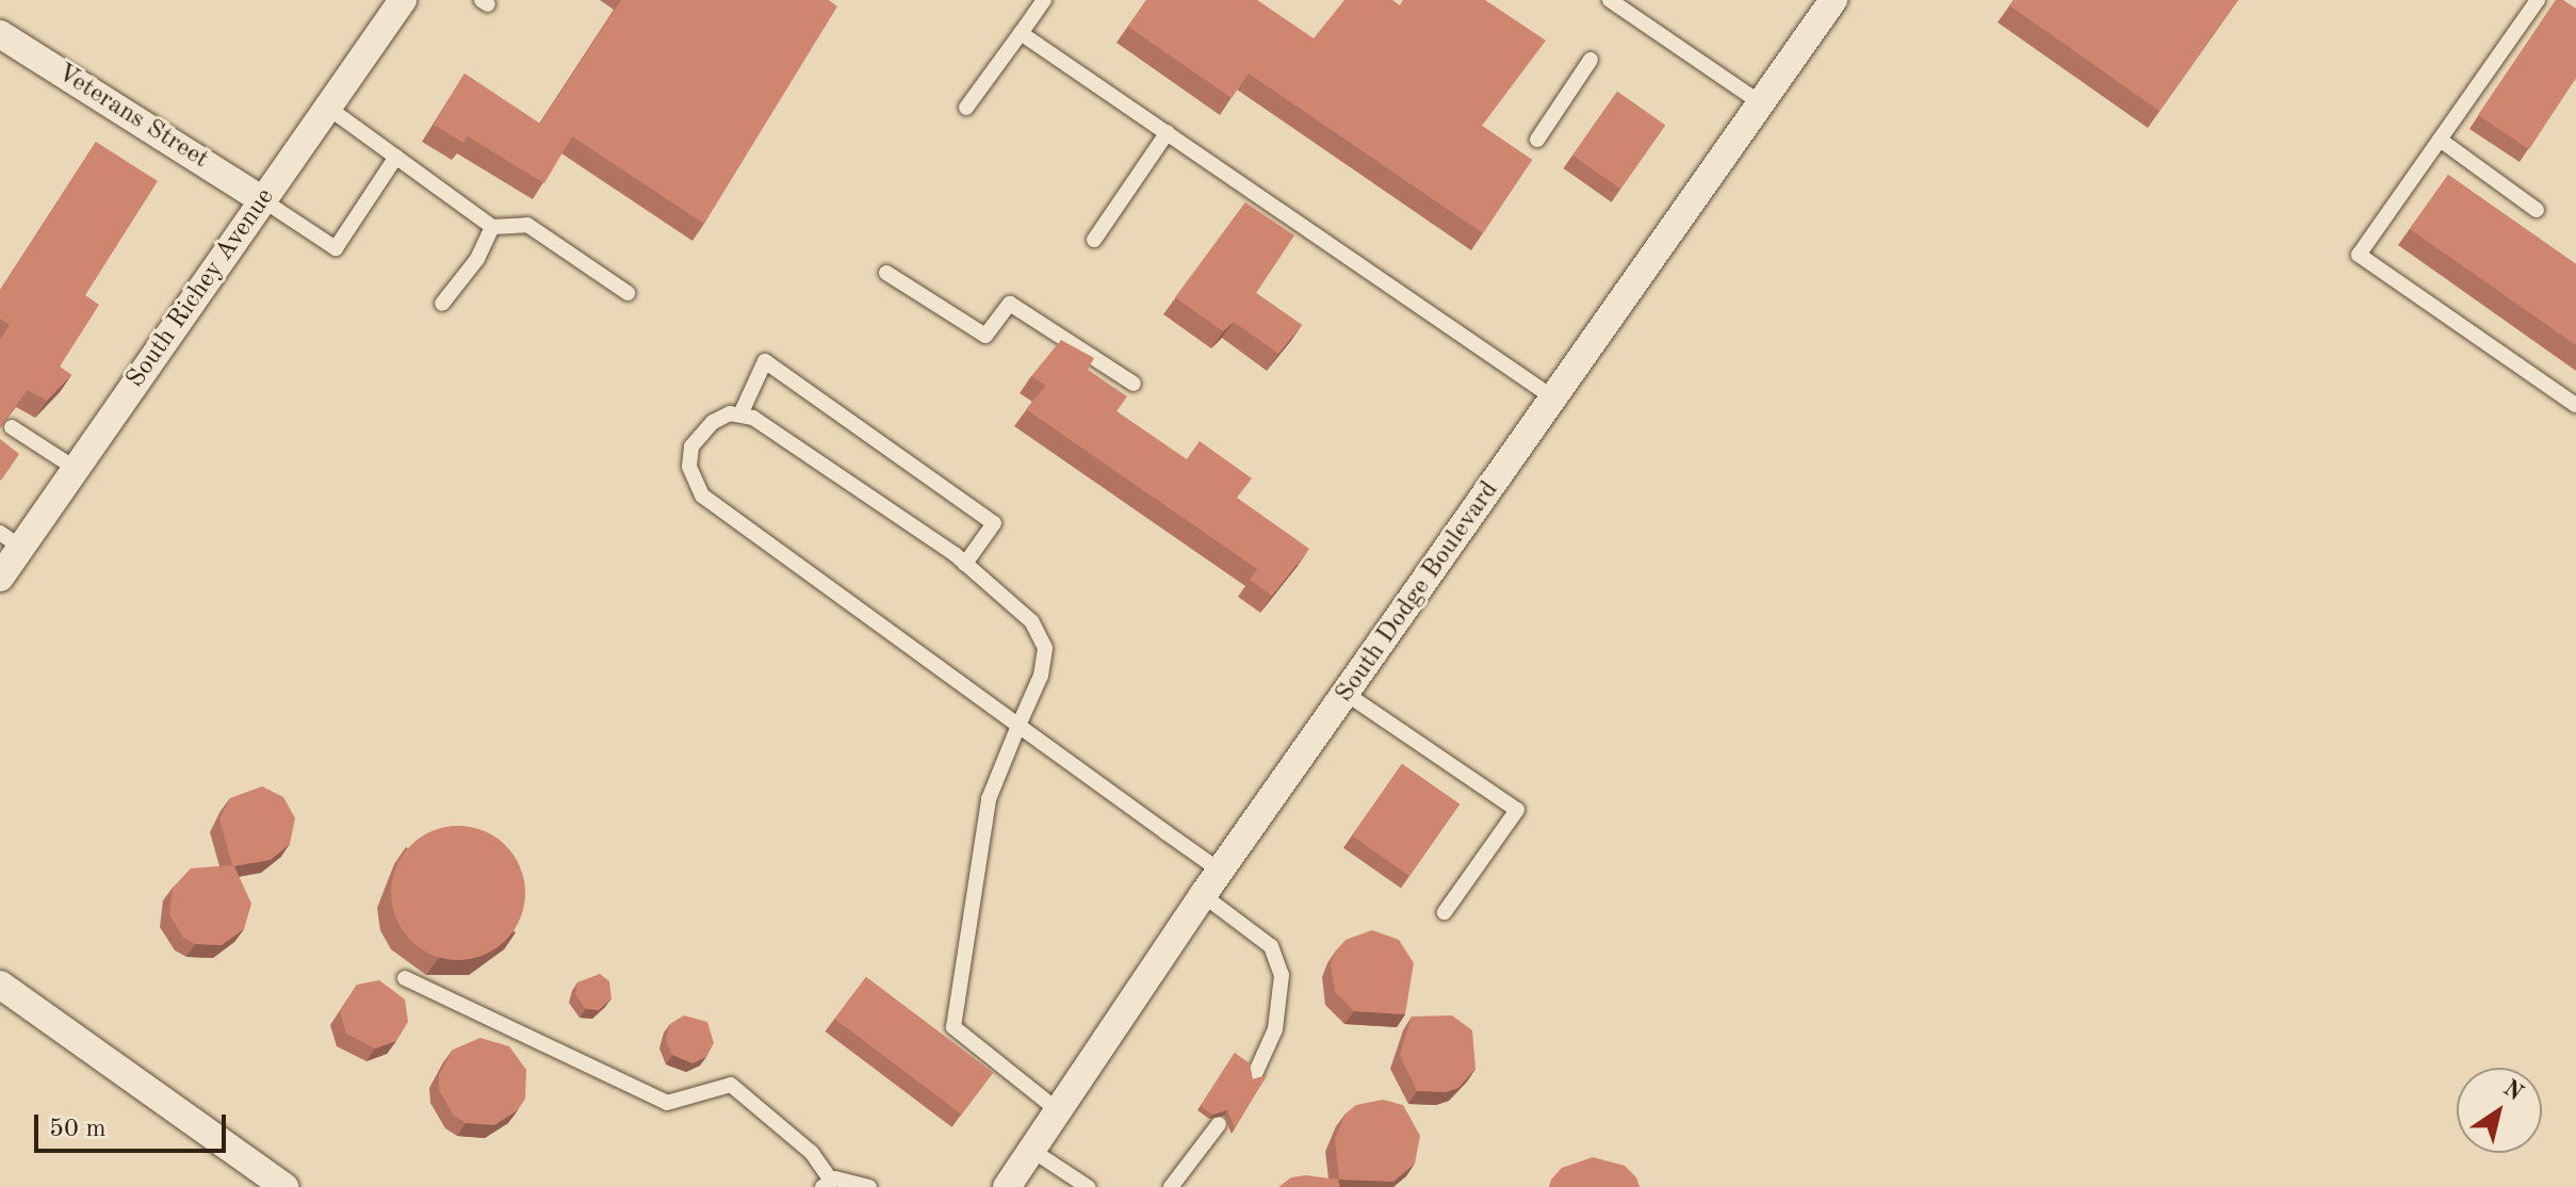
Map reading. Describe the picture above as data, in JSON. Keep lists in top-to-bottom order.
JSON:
{
  "streets": {
    "street": ["Veterans Street", "South Richey Avenue", "South Dodge Boulevard"]
  },
  "crossings": [
    ["Veterans Street", "South Richey Avenue"]
  ],
  "scale_bar": "50 m",
  "north": "top right"
}
